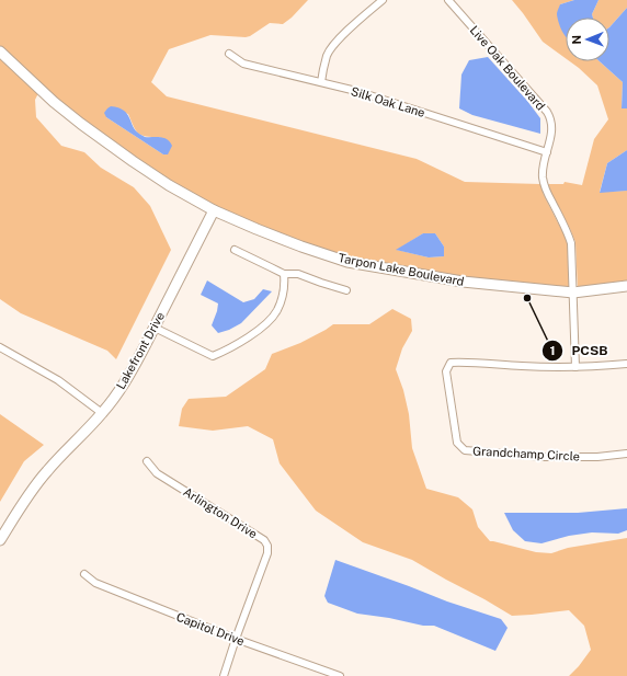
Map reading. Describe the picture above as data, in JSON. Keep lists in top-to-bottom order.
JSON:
{
  "streets": {
    "street": [
      "Live Oak Boulevard",
      "Silk Oak Lane",
      "Tarpon Lake Boulevard",
      "Lakefront Drive",
      "Grandchamp Circle",
      "Arlington Drive",
      "Capitol Drive"
    ]
  },
  "crossings": [
    ["Live Oak Boulevard", "Silk Oak Lane"],
    ["Live Oak Boulevard", "Tarpon Lake Boulevard"],
    ["Live Oak Boulevard", "Grandchamp Circle"],
    ["Tarpon Lake Boulevard", "Lakefront Drive"],
    ["Arlington Drive", "Capitol Drive"]
  ],
  "places": ["PCSB"],
  "north": "left"
}
